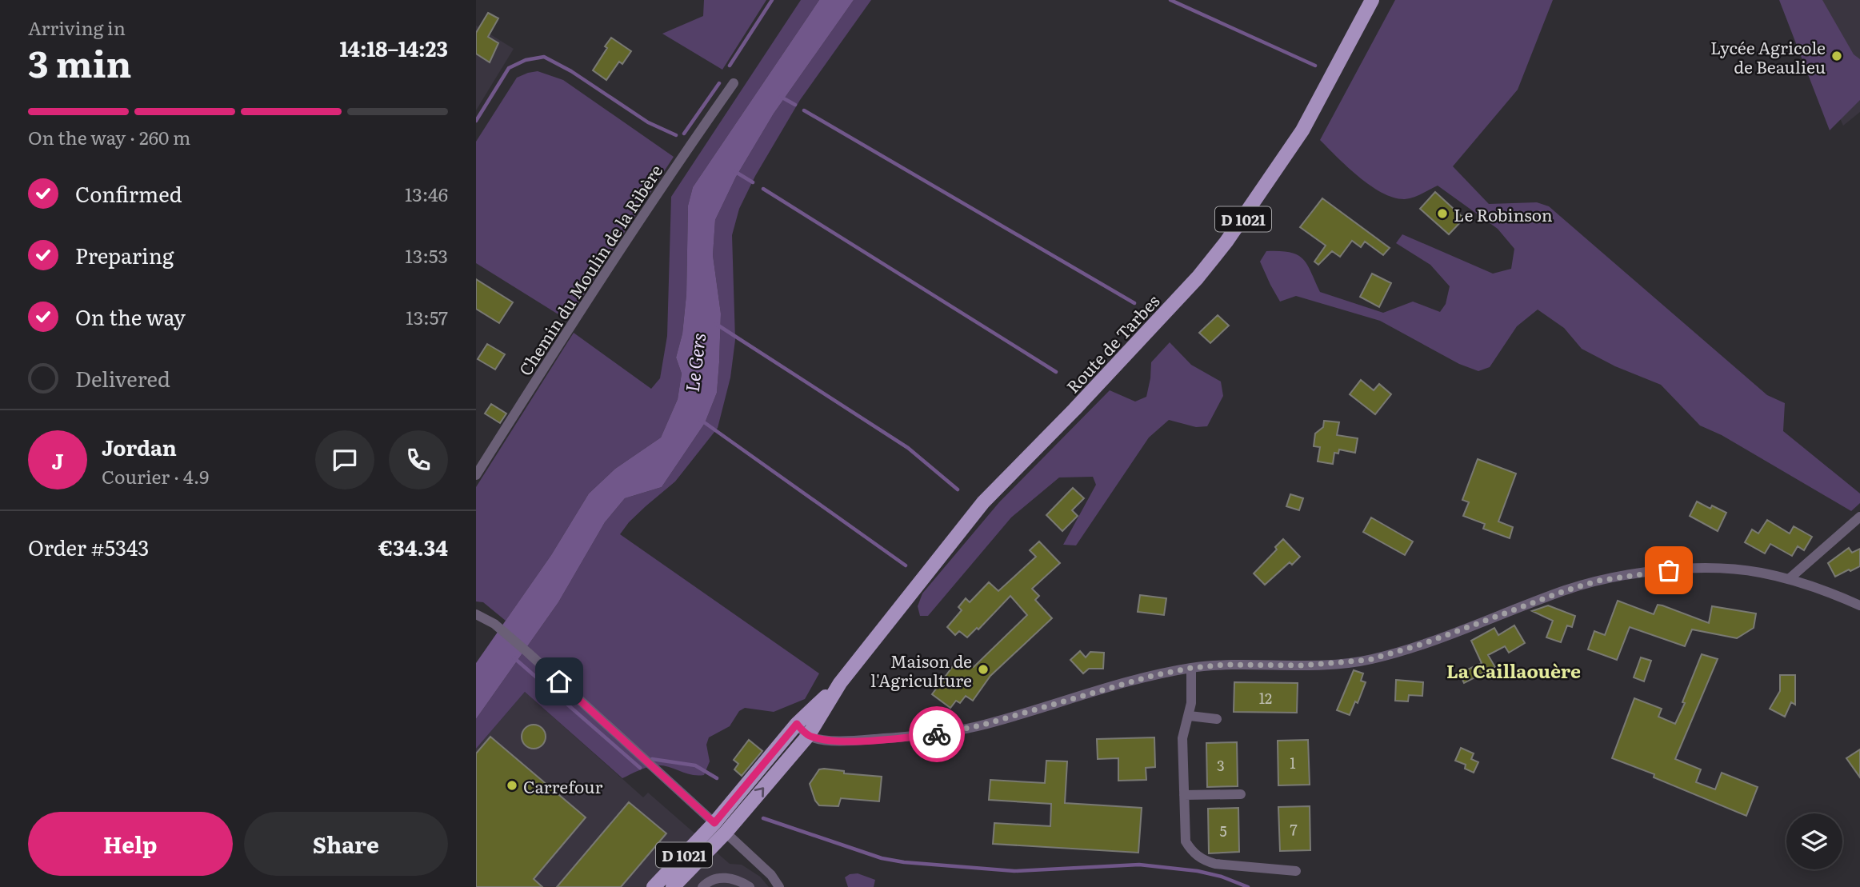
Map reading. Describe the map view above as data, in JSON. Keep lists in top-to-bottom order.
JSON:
{
  "streets": {
    "main road": ["D 1021", "Route de Tarbes"],
    "street": ["Chemin du Moulin de la Ribère"]
  },
  "crossings": [
    ["D 1021", "Route de Tarbes"]
  ],
  "districts": ["La Caillaouère"],
  "water": ["Le Gers"],
  "places": [
    "Lycée Agricole de Beaulieu",
    "Le Robinson",
    "Maison de l'Agriculture",
    "Carrefour"
  ],
  "house_numbers": [
    "12",
    "1",
    "3",
    "7",
    "5"
  ],
  "page": {
    "heading": ["3 min", "Arriving in", "14:18–14:23"],
    "panel": [
      "Jordan",
      "Courier · 4.9",
      "Order #5343",
      "€34.34"
    ],
    "bar": "On the way · 260 m",
    "list": [
      ["Confirmed", "13:46"],
      ["Preparing", "13:53"],
      ["On the way", "13:57"],
      "Delivered"
    ],
    "round": "J",
    "buttons": ["Help", "Share"]
  }
}
